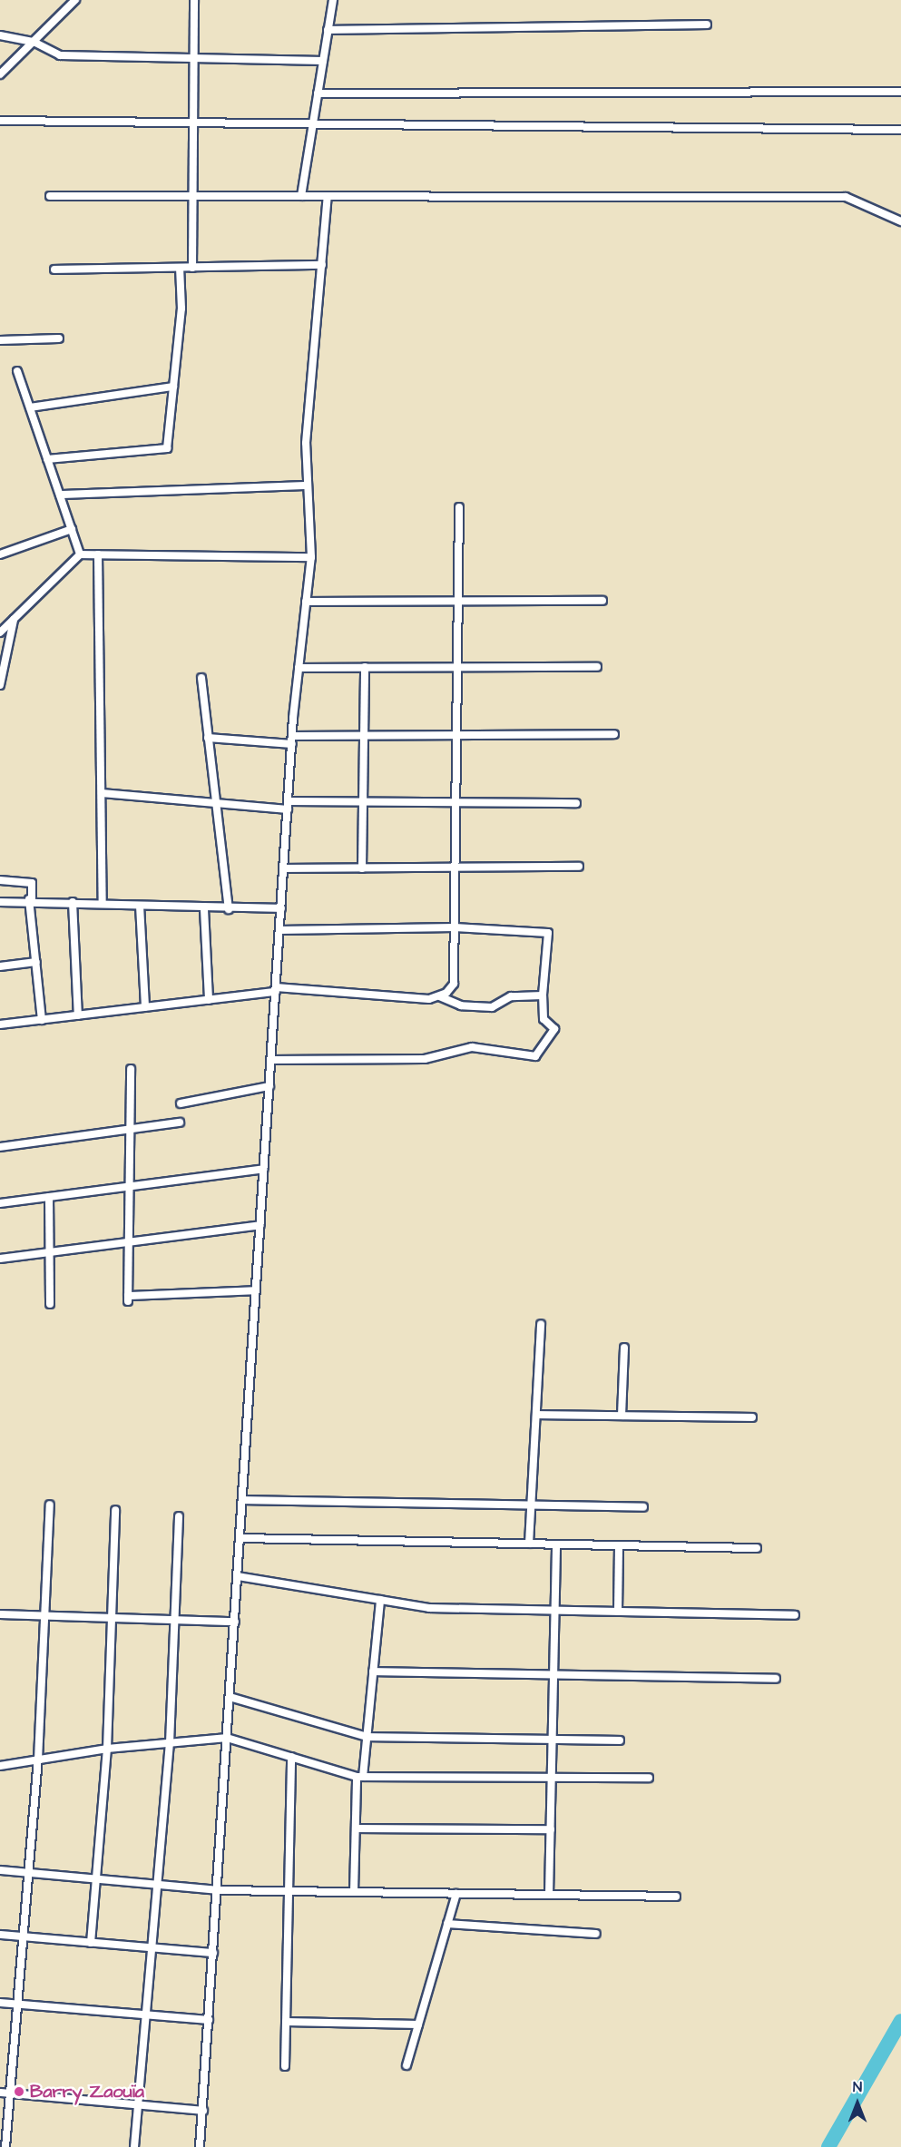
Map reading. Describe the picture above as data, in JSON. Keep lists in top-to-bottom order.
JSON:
{
  "places": ["Barry Zaouïa"],
  "north": "top"
}
